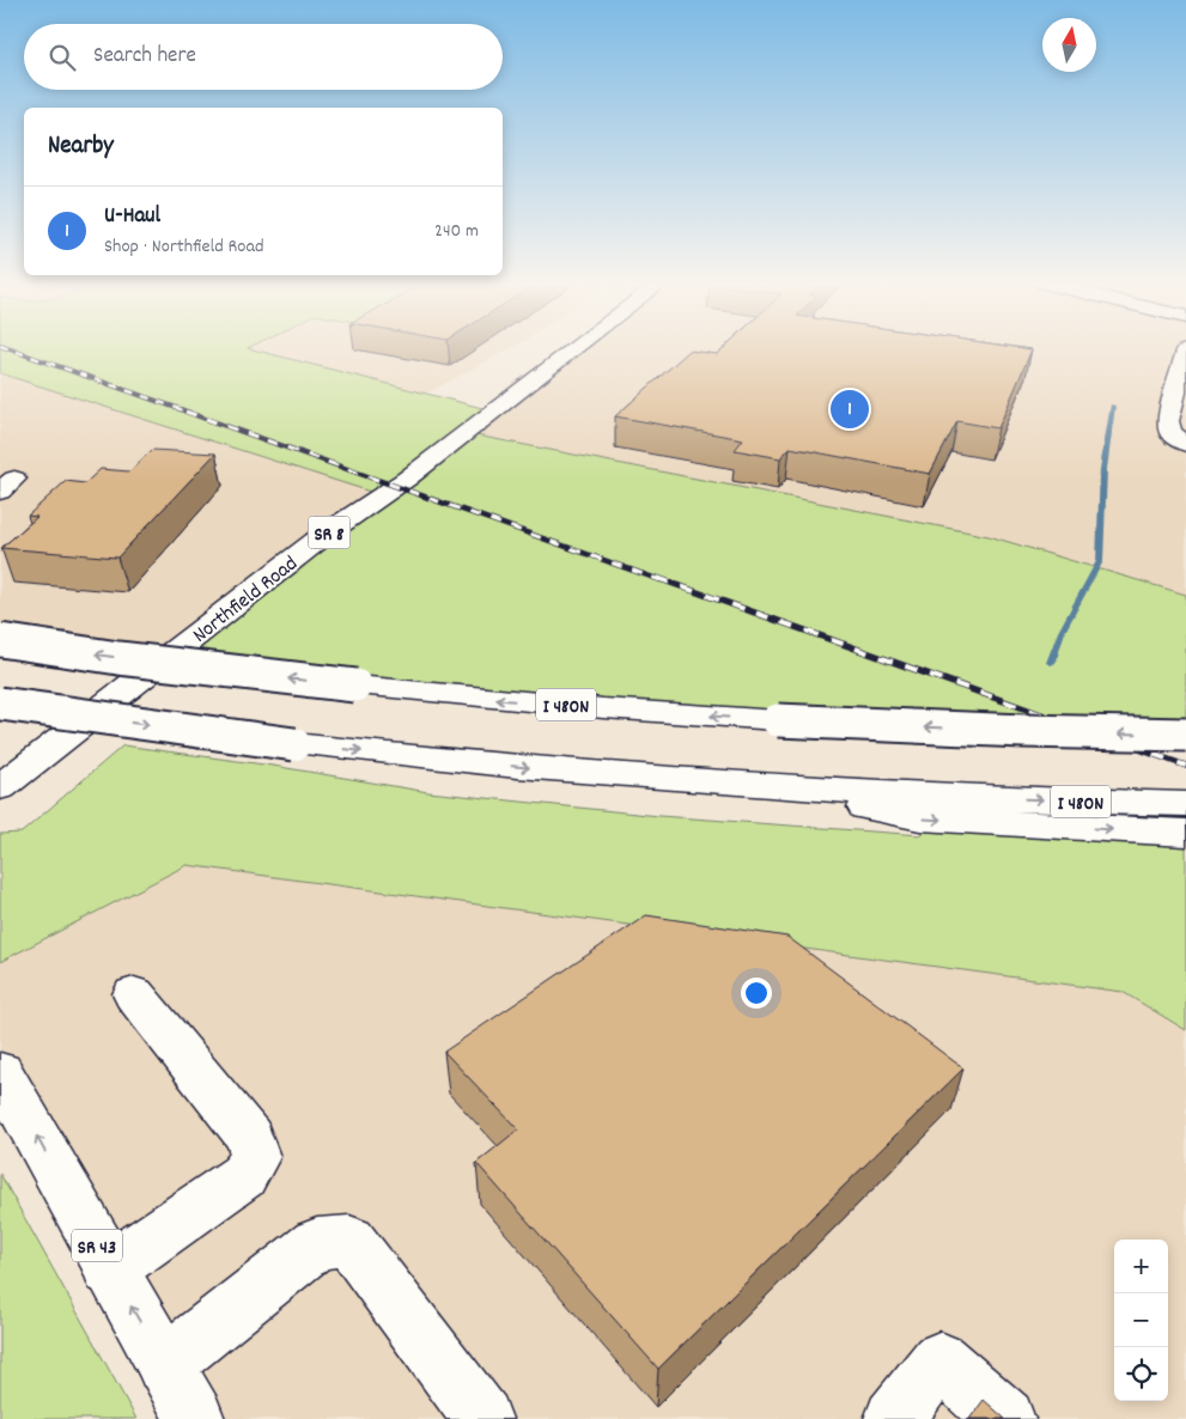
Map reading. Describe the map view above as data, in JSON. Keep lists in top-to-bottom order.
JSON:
{
  "streets": {
    "main road": [
      "SR 8",
      "Northfield Road",
      "I 480N",
      "SR 43"
    ]
  },
  "north": "top",
  "page": {
    "search": "Search here",
    "heading": "Nearby",
    "list": [
      {
        "mark": "1",
        "name": "U-Haul",
        "note": "Shop · Northfield Road",
        "value": "240 m"
      }
    ],
    "pins": "1",
    "map_buttons": ["+", "−"]
  }
}
